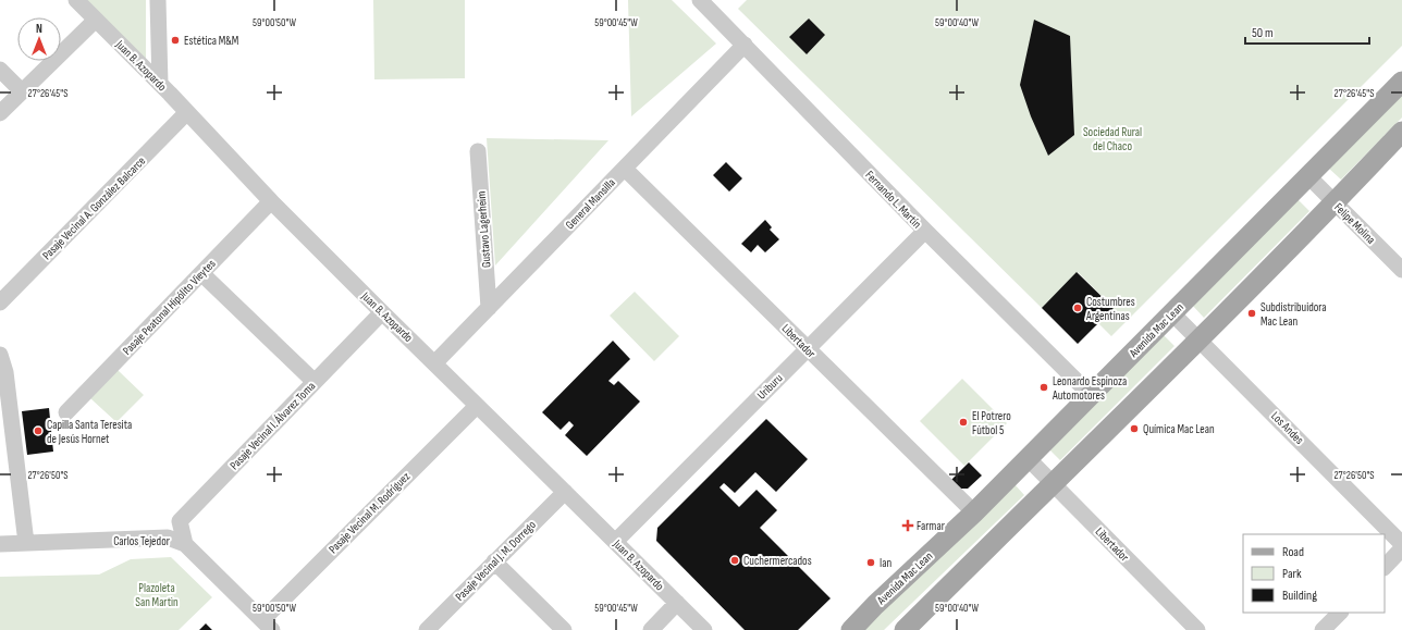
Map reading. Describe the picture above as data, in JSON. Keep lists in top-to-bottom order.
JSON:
{
  "streets": {
    "main road": ["Avenida Mac Lean"],
    "street": [
      "Juan B. Azopardo",
      "Fernando L. Martín",
      "General Mansilla",
      "Pasaje Vecinal A. González Balcarce",
      "Felipe Molina",
      "Gustavo Lagerheim",
      "Pasaje Peatonal Hipólito Vieytes",
      "Libertador",
      "Uriburu",
      "Pasaje Vecinal I. Álvarez Toma",
      "Los Andes",
      "Pasaje Vecinal M. Rodríguez",
      "Carlos Tejedor",
      "Pasaje Vecinal J. M. Dorrego"
    ]
  },
  "crossings": [
    ["Juan B. Azopardo", "General Mansilla"],
    ["Juan B. Azopardo", "Pasaje Vecinal A. González Balcarce"],
    ["Juan B. Azopardo", "Pasaje Peatonal Hipólito Vieytes"],
    ["Juan B. Azopardo", "Uriburu"],
    ["Juan B. Azopardo", "Pasaje Vecinal I. Álvarez Toma"],
    ["Juan B. Azopardo", "Pasaje Vecinal M. Rodríguez"],
    ["Juan B. Azopardo", "Pasaje Vecinal J. M. Dorrego"],
    ["Fernando L. Martín", "General Mansilla"],
    ["Fernando L. Martín", "Avenida Mac Lean"],
    ["Fernando L. Martín", "Uriburu"],
    ["General Mansilla", "Gustavo Lagerheim"],
    ["General Mansilla", "Libertador"],
    ["Felipe Molina", "Avenida Mac Lean"],
    ["Avenida Mac Lean", "Libertador"],
    ["Avenida Mac Lean", "Los Andes"],
    ["Libertador", "Uriburu"],
    ["Pasaje Vecinal I. Álvarez Toma", "Carlos Tejedor"],
    ["Pasaje Vecinal M. Rodríguez", "Carlos Tejedor"]
  ],
  "parks": ["Sociedad Rural del Chaco", "Plazoleta San Martìn"],
  "places": {
    "other": [
      "Estética M&M",
      "Costumbres Argentinas",
      "Subdistribuidora Mac Lean",
      "Leonardo Espinoza Automotores",
      "El Potrero Fútbol 5",
      "Química Mac Lean",
      "Capilla Santa Teresita de Jesús Hornet",
      "Cuchermercados",
      "Ian"
    ],
    "health": ["Farmar"]
  },
  "legend": ["Road", "Park", "Building"],
  "scale_bar": "50 m",
  "north": "top",
  "coordinates": [
    "59°00'50\"W",
    "59°00'45\"W",
    "59°00'40\"W",
    "27°26'45\"S",
    "27°26'50\"S"
  ]
}
